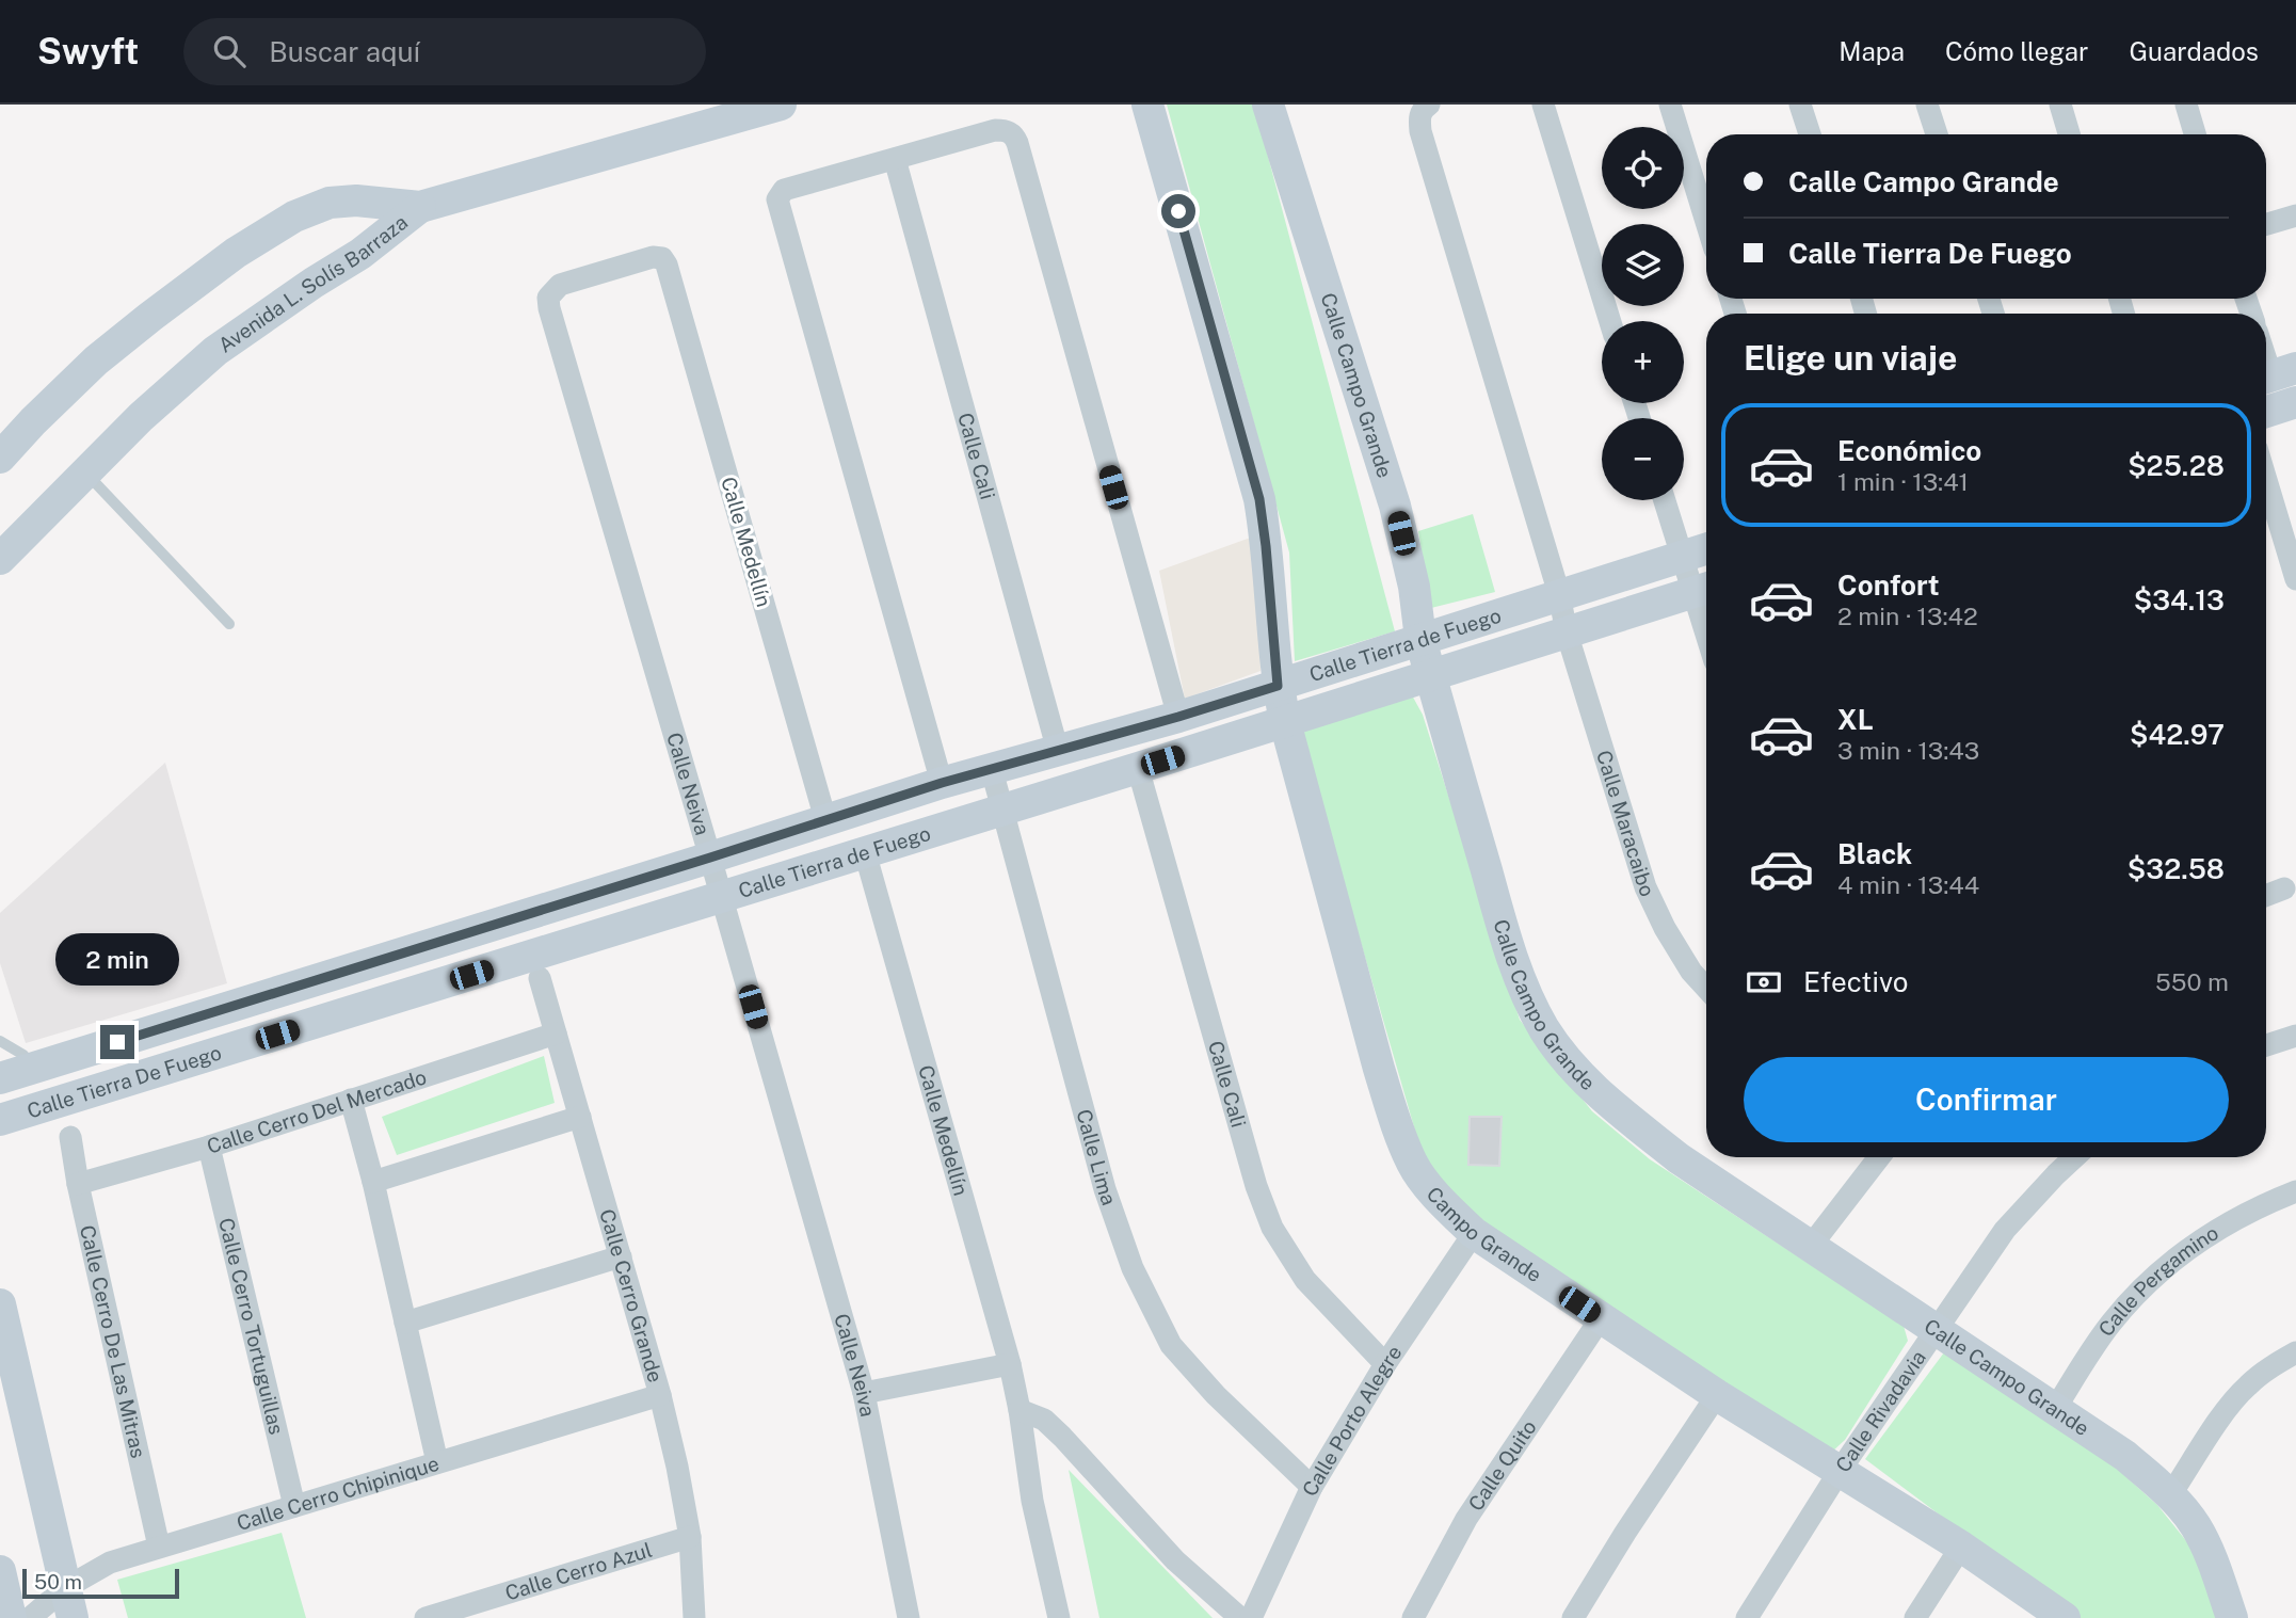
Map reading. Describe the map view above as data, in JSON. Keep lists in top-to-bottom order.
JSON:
{
  "streets": {
    "street": [
      "Avenida L. Solís Barraza",
      "Calle Campo Grande",
      "Calle Cali",
      "Calle Medellín",
      "Calle Tierra de Fuego",
      "Calle Neiva",
      "Calle Maracaibo",
      "Calle Tierra De Fuego",
      "Calle Cerro Del Mercado",
      "Calle Lima",
      "Campo Grande",
      "Calle Pergamino",
      "Calle Cerro Grande",
      "Calle Cerro Tortuguillas",
      "Calle Cerro De Las Mitras",
      "Calle Rivadavia",
      "Calle Porto Alegre",
      "Calle Quito",
      "Calle Cerro Chipinique",
      "Calle Cerro Azul"
    ]
  },
  "crossings": [
    ["Calle Campo Grande", "Calle Tierra de Fuego"],
    ["Calle Campo Grande", "Calle Pergamino"],
    ["Calle Campo Grande", "Calle Rivadavia"],
    ["Calle Cali", "Calle Tierra de Fuego"],
    ["Calle Cali", "Calle Porto Alegre"],
    ["Calle Medellín", "Calle Tierra de Fuego"],
    ["Calle Medellín", "Calle Neiva"],
    ["Calle Tierra de Fuego", "Calle Neiva"],
    ["Calle Tierra de Fuego", "Calle Maracaibo"],
    ["Calle Tierra de Fuego", "Calle Tierra De Fuego"],
    ["Calle Tierra de Fuego", "Calle Lima"],
    ["Calle Tierra de Fuego", "Campo Grande"],
    ["Calle Neiva", "Calle Tierra De Fuego"],
    ["Calle Cerro Del Mercado", "Calle Cerro Grande"],
    ["Calle Cerro Del Mercado", "Calle Cerro Tortuguillas"],
    ["Calle Cerro Del Mercado", "Calle Cerro De Las Mitras"],
    ["Calle Lima", "Calle Porto Alegre"],
    ["Campo Grande", "Calle Rivadavia"],
    ["Campo Grande", "Calle Porto Alegre"],
    ["Campo Grande", "Calle Quito"],
    ["Calle Cerro Grande", "Calle Cerro Chipinique"],
    ["Calle Cerro Grande", "Calle Cerro Azul"],
    ["Calle Cerro Tortuguillas", "Calle Cerro Chipinique"],
    ["Calle Cerro De Las Mitras", "Calle Cerro Chipinique"]
  ],
  "scale_bar": "50 m",
  "page": {
    "header": "Swyft",
    "search": "Buscar aquí",
    "nav": ["Mapa", "Cómo llegar", "Guardados"],
    "map_buttons": ["+", "−"],
    "banner": ["Calle Campo Grande", "Calle Tierra De Fuego"],
    "heading": "Elige un viaje",
    "list": [
      {
        "name": "Económico",
        "note": "1 min · 13:41",
        "value": "$25.28"
      },
      {
        "name": "Confort",
        "note": "2 min · 13:42",
        "value": "$34.13"
      },
      {
        "name": "XL",
        "note": "3 min · 13:43",
        "value": "$42.97"
      },
      {
        "name": "Black",
        "note": "4 min · 13:44",
        "value": "$32.58"
      }
    ],
    "bubble": "2 min",
    "pay": ["Efectivo", "550 m"],
    "buttons": "Confirmar",
    "scale": "50 m"
  }
}
